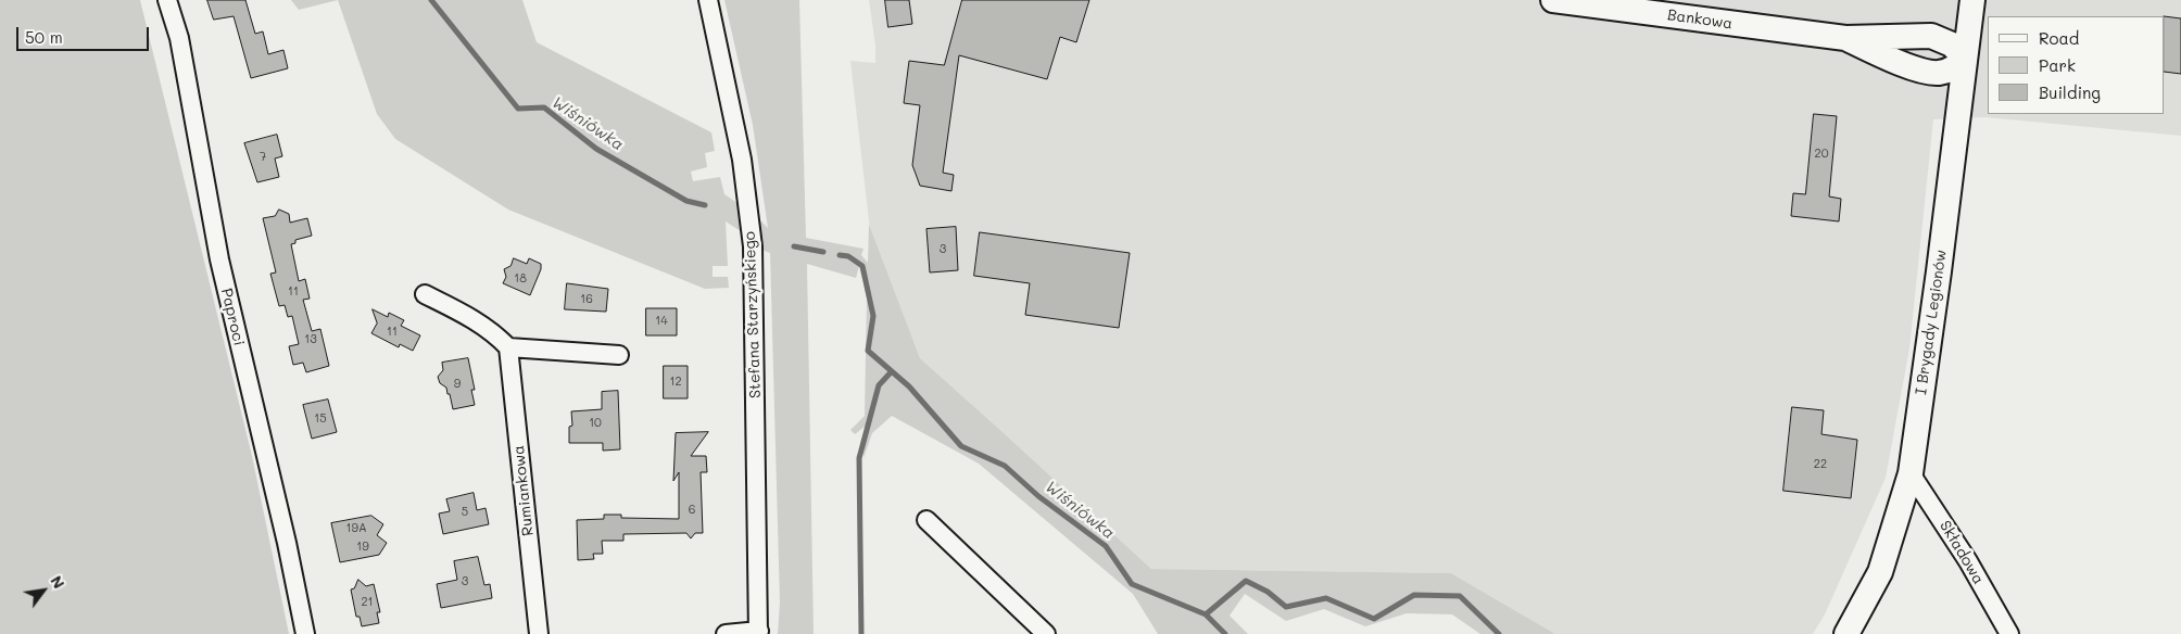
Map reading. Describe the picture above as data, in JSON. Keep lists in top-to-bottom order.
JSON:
{
  "streets": {
    "street": [
      "Bankowa",
      "Stefana Starzyńskiego",
      "Paproci",
      "I Brygady Legionów",
      "Rumiankowa",
      "Składowa"
    ]
  },
  "crossings": [
    ["Bankowa", "I Brygady Legionów"],
    ["I Brygady Legionów", "Składowa"]
  ],
  "water": ["Wiśniówka"],
  "house_numbers": [
    "20",
    "7",
    "3",
    "18",
    "11",
    "16",
    "14",
    "11",
    "13",
    "12",
    "9",
    "15",
    "10",
    "22",
    "6",
    "5",
    "19A",
    "19",
    "3",
    "21"
  ],
  "legend": ["Road", "Park", "Building"],
  "scale_bar": "50 m",
  "north": "top right"
}
